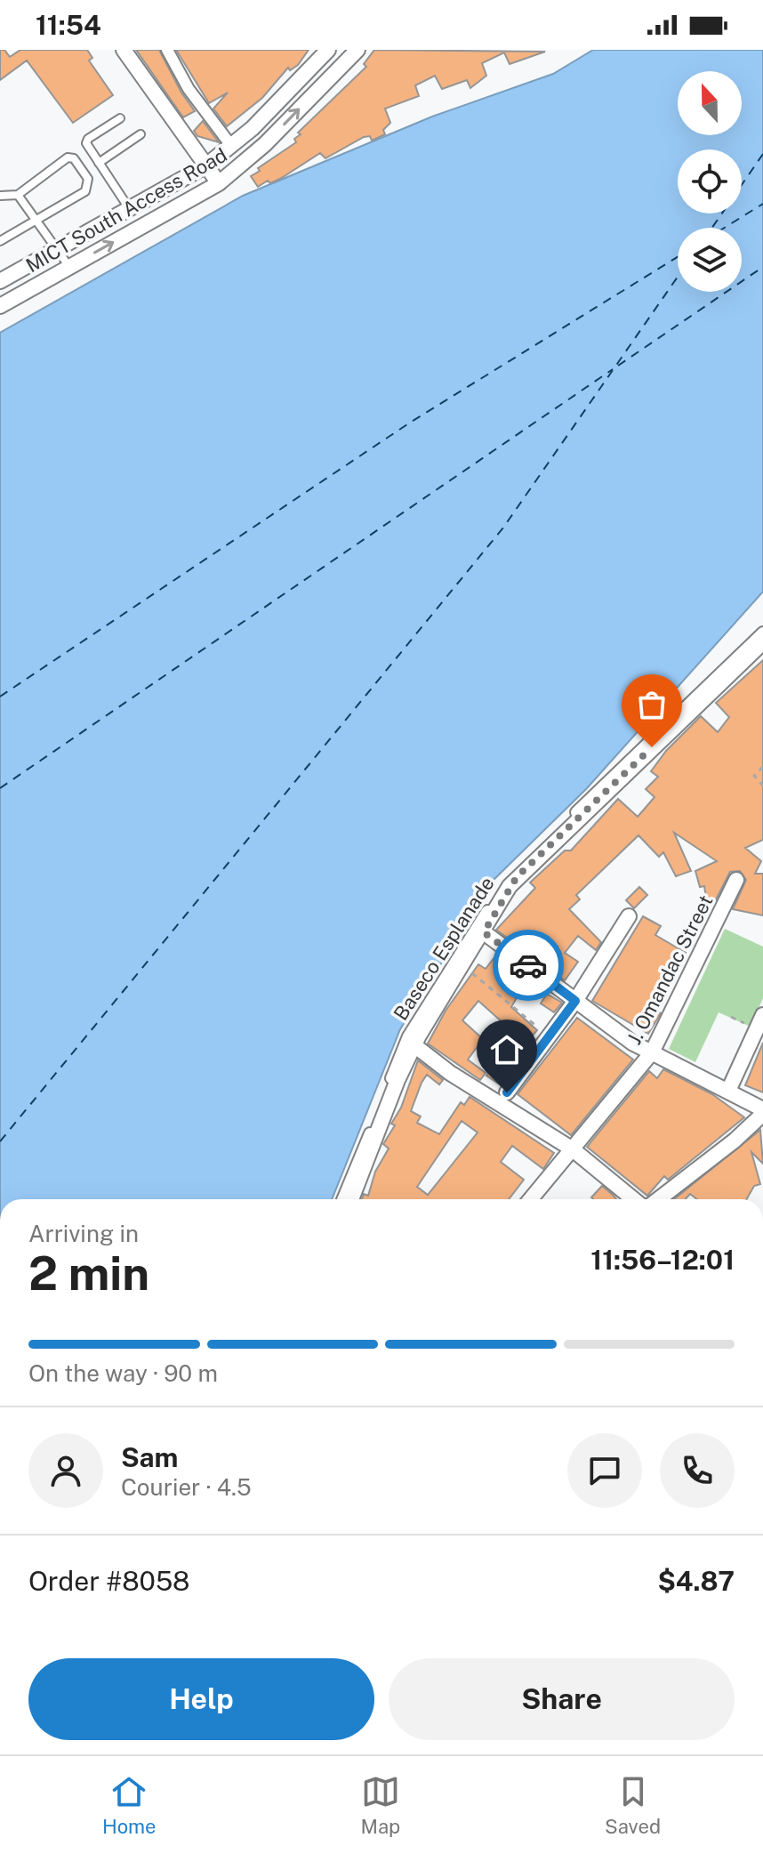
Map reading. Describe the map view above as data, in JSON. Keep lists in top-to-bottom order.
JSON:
{
  "streets": {
    "street": ["MICT South Access Road", "Baseco Esplanade", "J. Omandac Street"]
  },
  "north": "top",
  "page": {
    "status": "11:54",
    "heading": ["2 min", "Arriving in", "11:56–12:01"],
    "panel": [
      "Sam",
      "Courier · 4.5",
      "Order #8058",
      "$4.87"
    ],
    "bar": "On the way · 90 m",
    "buttons": ["Help", "Share"],
    "tabs": ["Home", "Map", "Saved"]
  }
}
